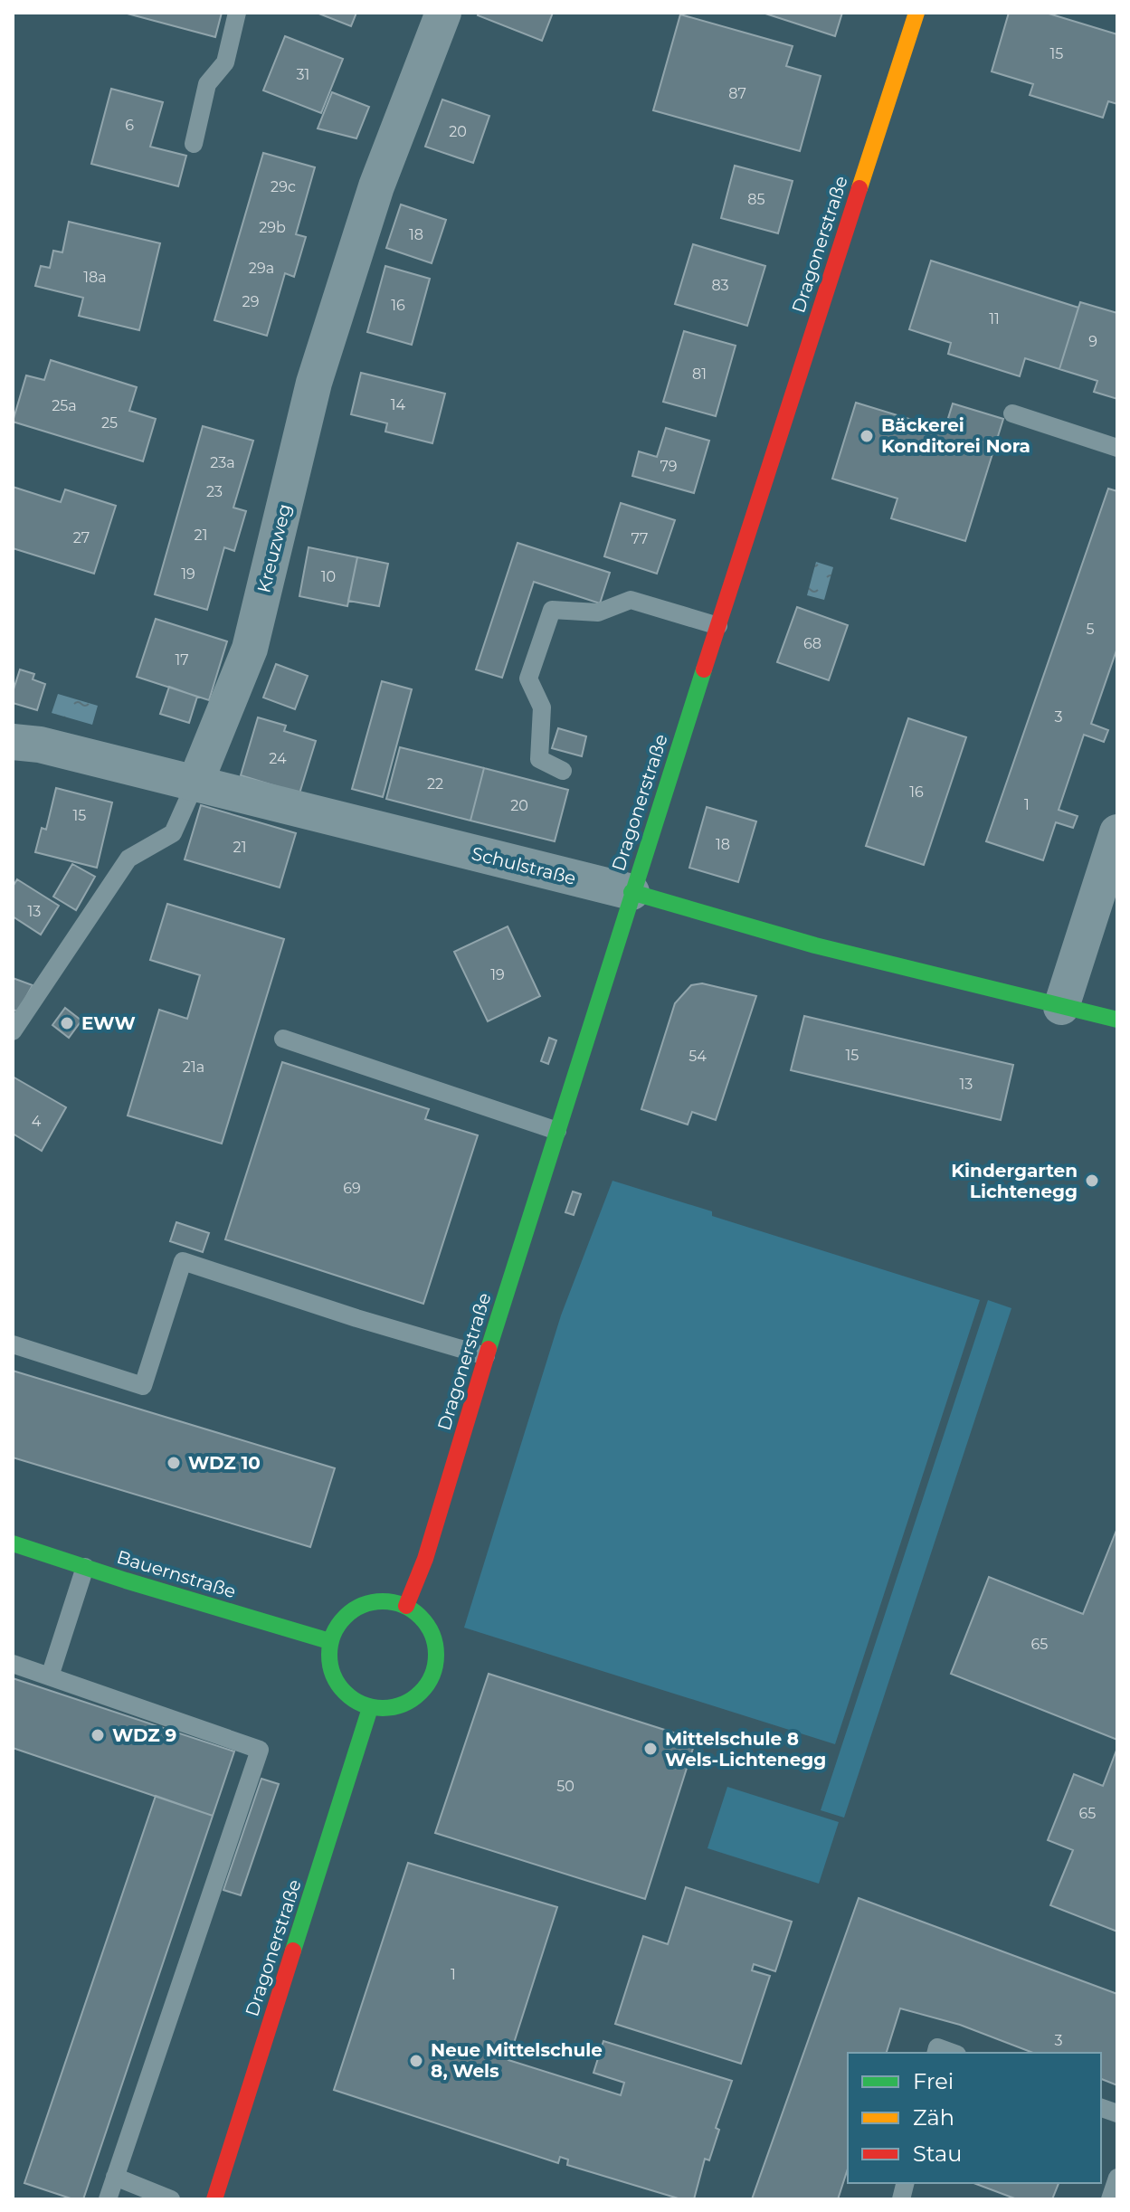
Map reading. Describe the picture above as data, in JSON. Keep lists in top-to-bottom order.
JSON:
{
  "streets": {
    "main road": ["Dragonerstraße", "Schulstraße", "Bauernstraße"],
    "street": ["Kreuzweg"]
  },
  "crossings": [
    ["Dragonerstraße", "Schulstraße"],
    ["Dragonerstraße", "Bauernstraße"],
    ["Kreuzweg", "Schulstraße"]
  ],
  "places": [
    "Bäckerei Konditorei Nora",
    "EWW",
    "Kindergarten Lichtenegg",
    "WDZ 10",
    "WDZ 9",
    "Mittelschule 8 Wels-Lichtenegg",
    "Neue Mittelschule 8, Wels"
  ],
  "house_numbers": [
    "15",
    "31",
    "87",
    "6",
    "20",
    "29c",
    "85",
    "29b",
    "18",
    "29a",
    "18a",
    "83",
    "29",
    "16",
    "11",
    "9",
    "81",
    "14",
    "25a",
    "25",
    "23a",
    "79",
    "23",
    "21",
    "27",
    "77",
    "19",
    "10",
    "5",
    "68",
    "17",
    "3",
    "24",
    "22",
    "16",
    "1",
    "20",
    "15",
    "18",
    "21",
    "13",
    "19",
    "15",
    "54",
    "21a",
    "13",
    "4",
    "69",
    "65",
    "50",
    "65",
    "1",
    "3"
  ],
  "legend": ["Frei", "Zäh", "Stau"]
}
